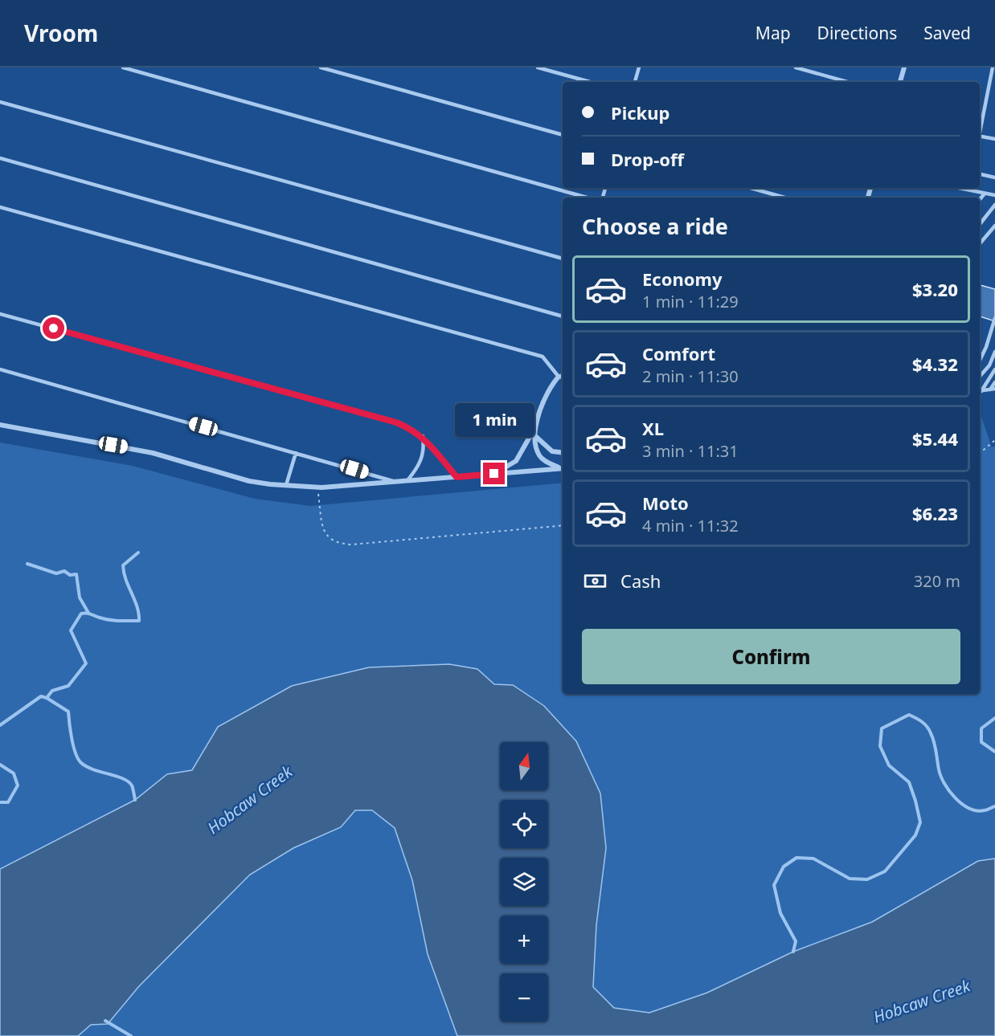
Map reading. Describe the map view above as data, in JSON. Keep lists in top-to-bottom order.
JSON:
{
  "water": ["Hobcaw Creek"],
  "north": "top",
  "page": {
    "header": "Vroom",
    "nav": ["Map", "Directions", "Saved"],
    "banner": ["Pickup", "Drop-off"],
    "heading": "Choose a ride",
    "list": [
      {
        "name": "Economy",
        "note": "1 min · 11:29",
        "value": "$3.20"
      },
      {
        "name": "Comfort",
        "note": "2 min · 11:30",
        "value": "$4.32"
      },
      {
        "name": "XL",
        "note": "3 min · 11:31",
        "value": "$5.44"
      },
      {
        "name": "Moto",
        "note": "4 min · 11:32",
        "value": "$6.23"
      }
    ],
    "bubble": "1 min",
    "pay": ["Cash", "320 m"],
    "buttons": "Confirm",
    "map_buttons": ["+", "−"]
  }
}
